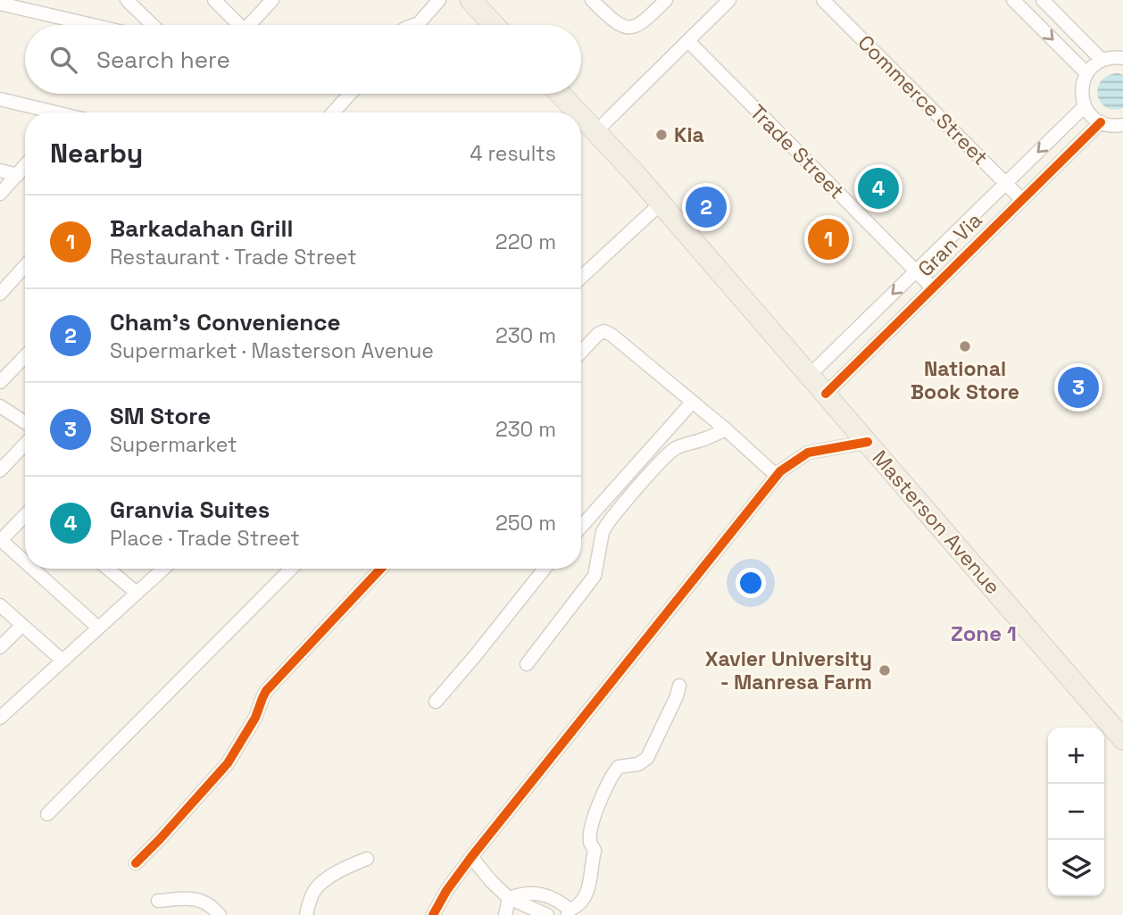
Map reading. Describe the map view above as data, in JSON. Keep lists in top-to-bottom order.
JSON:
{
  "streets": {
    "main road": ["Masterson Avenue"],
    "street": ["Commerce Street", "Trade Street", "Gran Via"]
  },
  "crossings": [
    ["Commerce Street", "Gran Via"],
    ["Trade Street", "Gran Via"],
    ["Gran Via", "Masterson Avenue"]
  ],
  "districts": ["Zone 1"],
  "places": ["Kia", "National Book Store", "Xavier University - Manresa Farm"],
  "page": {
    "search": "Search here",
    "heading": ["Nearby", "4 results"],
    "pins": [
      "4",
      "2",
      "1",
      "3"
    ],
    "list": [
      {
        "mark": "1",
        "name": "Barkadahan Grill",
        "note": "Restaurant · Trade Street",
        "value": "220 m"
      },
      {
        "mark": "2",
        "name": "Cham's Convenience",
        "note": "Supermarket · Masterson Avenue",
        "value": "230 m"
      },
      {
        "mark": "3",
        "name": "SM Store",
        "note": "Supermarket",
        "value": "230 m"
      },
      {
        "mark": "4",
        "name": "Granvia Suites",
        "note": "Place · Trade Street",
        "value": "250 m"
      }
    ],
    "map_buttons": ["+", "−"]
  }
}
